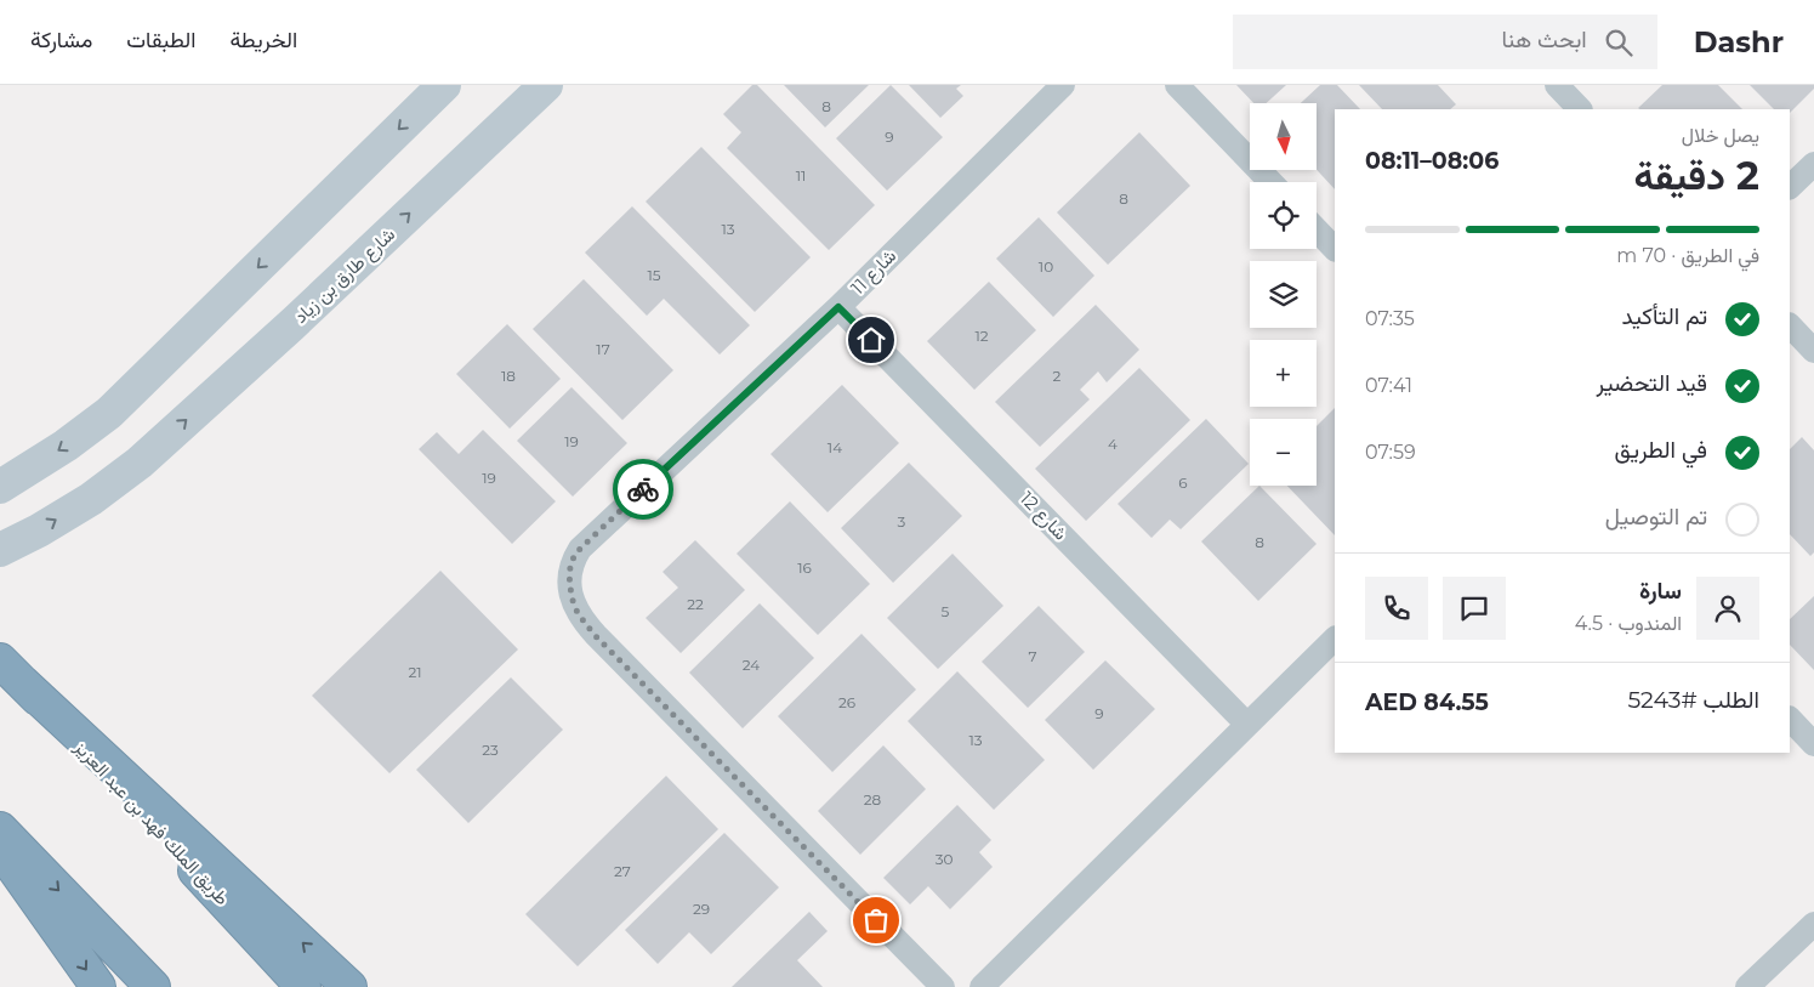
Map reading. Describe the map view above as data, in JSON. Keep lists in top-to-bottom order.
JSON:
{
  "streets": {
    "highway": ["طريق الملك فهد بن عبد العزيز"],
    "main road": ["شارع طارق بن زياد"],
    "street": ["شارع 11", "شارع 12"]
  },
  "crossings": [
    ["شارع 11", "شارع 12"]
  ],
  "house_numbers": [
    "8",
    "9",
    "11",
    "8",
    "13",
    "10",
    "15",
    "12",
    "17",
    "18",
    "2",
    "19",
    "4",
    "14",
    "19",
    "6",
    "3",
    "8",
    "16",
    "22",
    "5",
    "7",
    "24",
    "21",
    "26",
    "9",
    "13",
    "23",
    "28",
    "30",
    "27",
    "29"
  ],
  "north": "bottom",
  "page": {
    "header": "Dashr",
    "search": "ابحث هنا",
    "nav": ["الخريطة", "الطبقات", "مشاركة"],
    "map_buttons": ["+", "−"],
    "heading": ["2 دقيقة", "يصل خلال", "08:06–08:11"],
    "panel": [
      "سارة",
      "المندوب · 4.5",
      "الطلب #5243",
      "AED 84.55"
    ],
    "bar": "في الطريق · 70 m",
    "list": [
      ["تم التأكيد", "07:35"],
      ["قيد التحضير", "07:41"],
      ["في الطريق", "07:59"],
      "تم التوصيل"
    ]
  }
}
